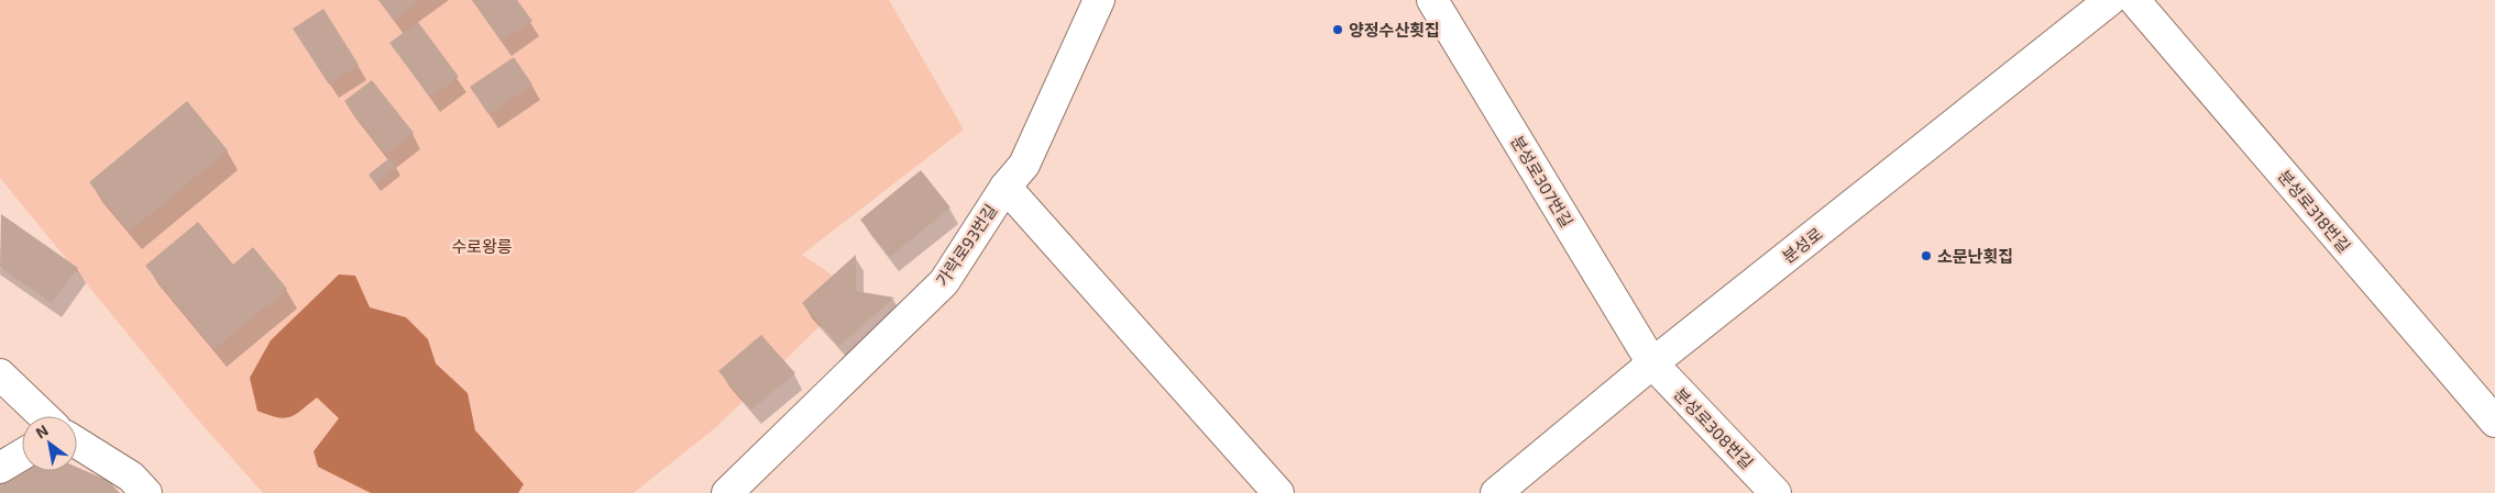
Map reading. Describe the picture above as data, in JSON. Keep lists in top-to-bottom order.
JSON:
{
  "streets": {
    "street": [
      "분성로307번길",
      "분성로318번길",
      "가락로93번길",
      "분성로",
      "분성로308번길"
    ]
  },
  "crossings": [
    ["분성로307번길", "분성로"],
    ["분성로307번길", "분성로308번길"],
    ["분성로", "분성로308번길"]
  ],
  "parks": ["수로왕릉"],
  "places": ["양정수산횟집", "소문난횟집"],
  "north": "top left"
}
